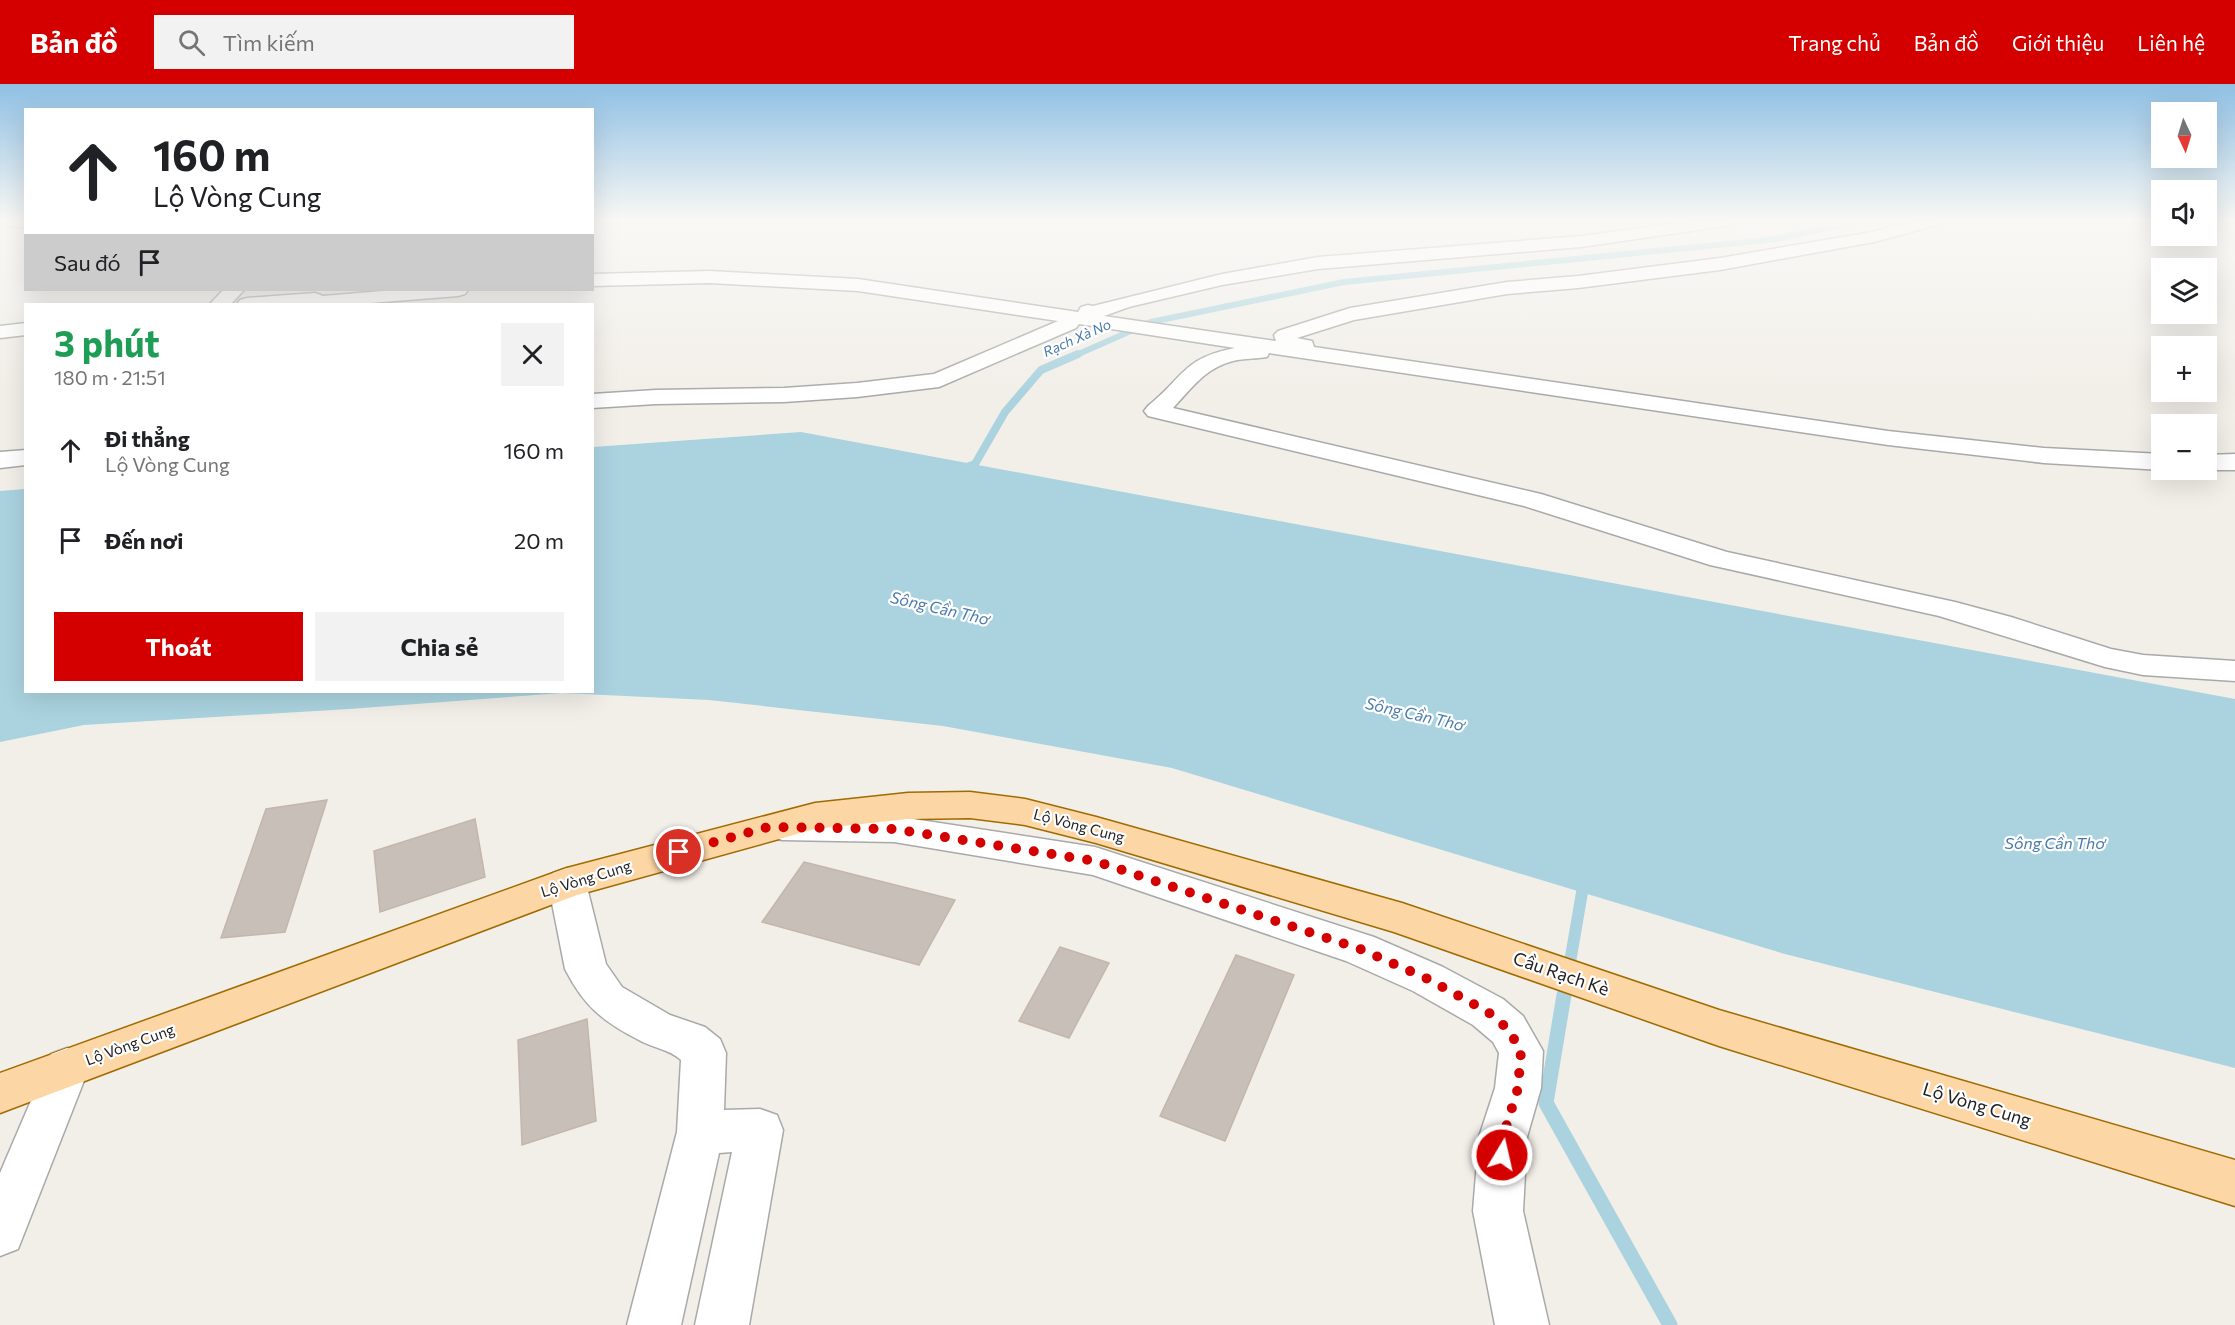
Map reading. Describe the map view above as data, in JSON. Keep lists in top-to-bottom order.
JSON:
{
  "streets": {
    "main road": ["Lộ Vòng Cung", "Cầu Rạch Kè"]
  },
  "crossings": [
    ["Lộ Vòng Cung", "Cầu Rạch Kè"]
  ],
  "water": ["Rạch Xà No", "Sông Cần Thơ"],
  "north": "bottom",
  "page": {
    "header": "Bản đồ",
    "search": "Tìm kiếm",
    "nav": [
      "Trang chủ",
      "Bản đồ",
      "Giới thiệu",
      "Liên hệ"
    ],
    "map_buttons": ["+", "−"],
    "turn": ["160 m", "Lộ Vòng Cung"],
    "then": "Sau đó",
    "heading": ["3 phút", "180 m · 21:51"],
    "list": [
      {
        "name": "Đi thẳng",
        "note": "Lộ Vòng Cung",
        "value": "160 m"
      },
      {
        "name": "Đến nơi",
        "value": "20 m"
      }
    ],
    "buttons": ["Thoát", "Chia sẻ"]
  }
}
